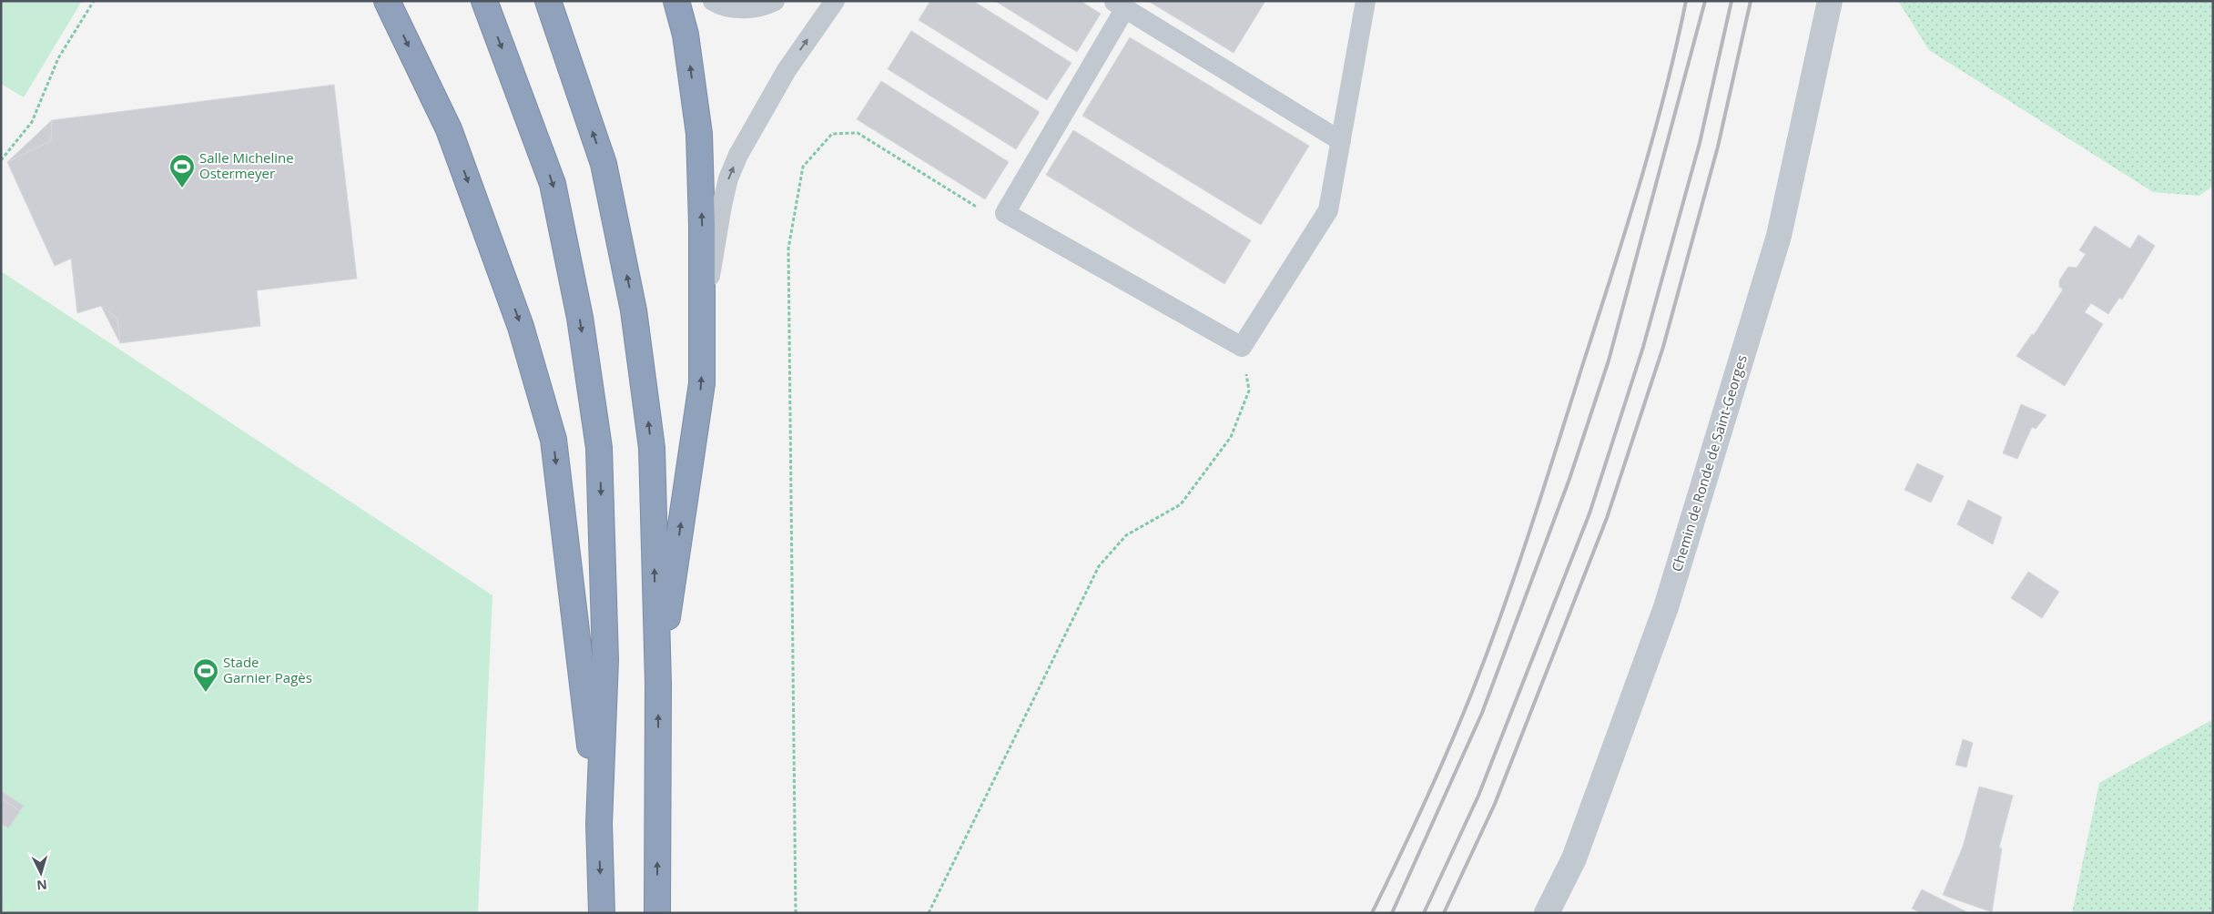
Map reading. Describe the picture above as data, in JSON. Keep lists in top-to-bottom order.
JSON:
{
  "streets": {
    "street": ["Chemin de Ronde de Saint-Georges"]
  },
  "places": {
    "sports": ["Salle Micheline Ostermeyer", "Stade Garnier Pagès"]
  },
  "north": "bottom"
}
